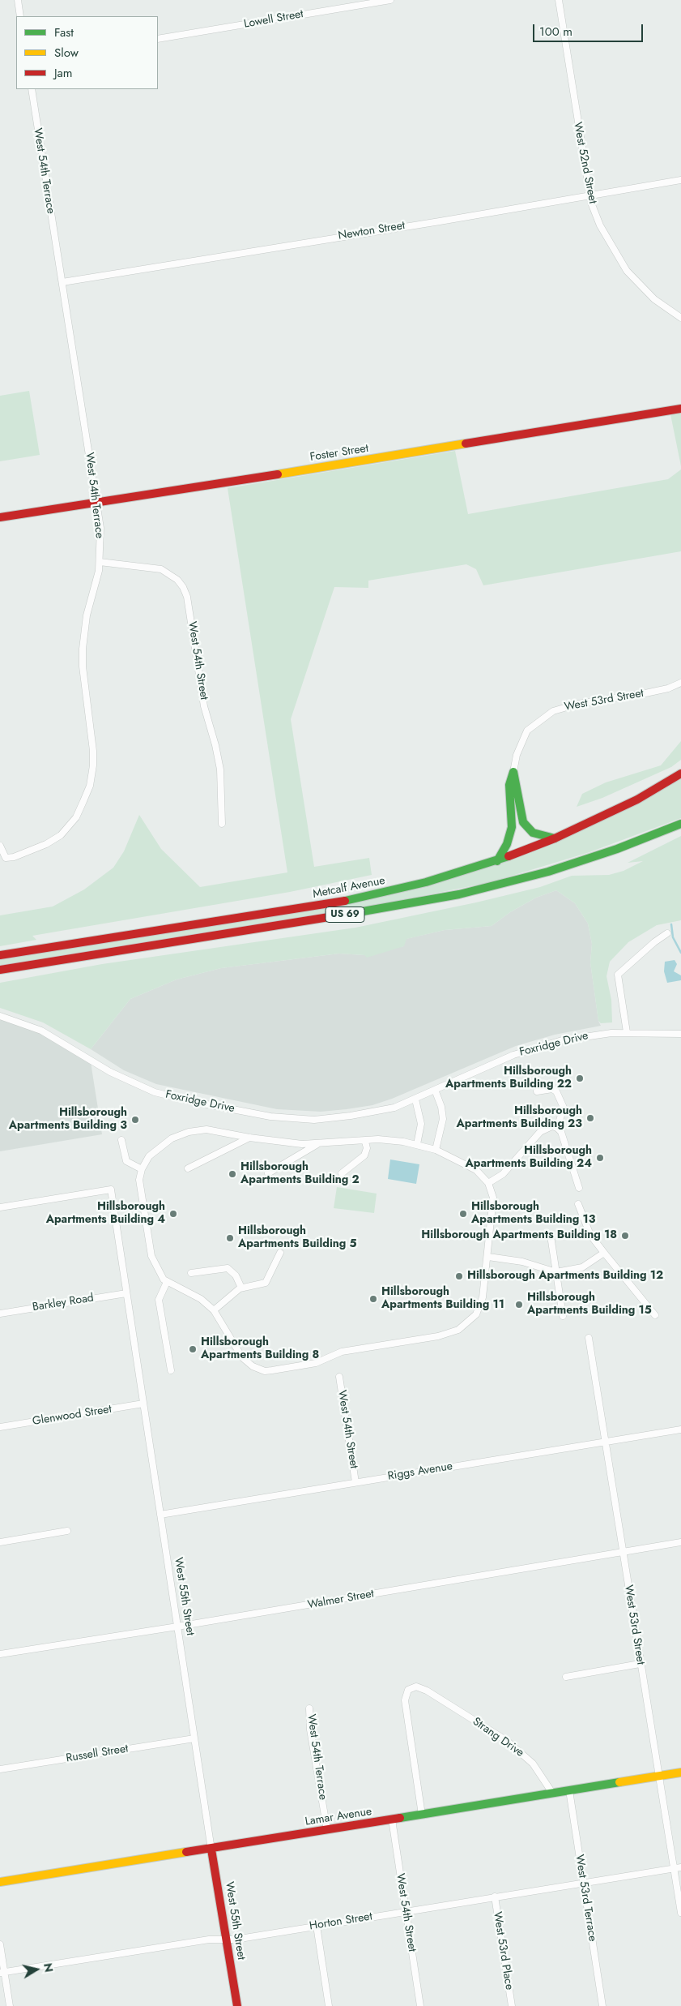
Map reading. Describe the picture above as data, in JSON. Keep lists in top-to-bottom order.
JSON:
{
  "streets": {
    "main road": [
      "Foster Street",
      "Metcalf Avenue",
      "US 69",
      "West 55th Street",
      "Lamar Avenue"
    ],
    "street": [
      "Lowell Street",
      "West 52nd Street",
      "West 54th Terrace",
      "Newton Street",
      "West 54th Street",
      "West 53rd Street",
      "Foxridge Drive",
      "Barkley Road",
      "Glenwood Street",
      "Riggs Avenue",
      "Walmer Street",
      "Strang Drive",
      "Russell Street",
      "West 53rd Terrace",
      "Horton Street",
      "West 53rd Place"
    ]
  },
  "crossings": [
    ["West 52nd Street", "Newton Street"],
    ["West 54th Terrace", "Newton Street"],
    ["West 54th Terrace", "Foster Street"],
    ["West 54th Terrace", "West 54th Street"],
    ["West 54th Terrace", "Lamar Avenue"],
    ["West 54th Street", "Riggs Avenue"],
    ["West 54th Street", "Lamar Avenue"],
    ["West 54th Street", "Horton Street"],
    ["West 53rd Street", "Riggs Avenue"],
    ["West 53rd Street", "Walmer Street"],
    ["West 53rd Street", "Lamar Avenue"],
    ["West 53rd Street", "Horton Street"],
    ["Barkley Road", "West 55th Street"],
    ["Glenwood Street", "West 55th Street"],
    ["Riggs Avenue", "West 55th Street"],
    ["West 55th Street", "Walmer Street"],
    ["West 55th Street", "Russell Street"],
    ["West 55th Street", "Lamar Avenue"],
    ["West 55th Street", "Horton Street"],
    ["Strang Drive", "Lamar Avenue"],
    ["Lamar Avenue", "West 53rd Terrace"],
    ["West 53rd Terrace", "Horton Street"],
    ["Horton Street", "West 53rd Place"]
  ],
  "places": [
    "Hillsborough Apartments Building 22",
    "Hillsborough Apartments Building 23",
    "Hillsborough Apartments Building 3",
    "Hillsborough Apartments Building 24",
    "Hillsborough Apartments Building 2",
    "Hillsborough Apartments Building 4",
    "Hillsborough Apartments Building 13",
    "Hillsborough Apartments Building 18",
    "Hillsborough Apartments Building 5",
    "Hillsborough Apartments Building 12",
    "Hillsborough Apartments Building 11",
    "Hillsborough Apartments Building 15",
    "Hillsborough Apartments Building 8"
  ],
  "legend": ["Fast", "Slow", "Jam"],
  "scale_bar": "100 m",
  "north": "right"
}
